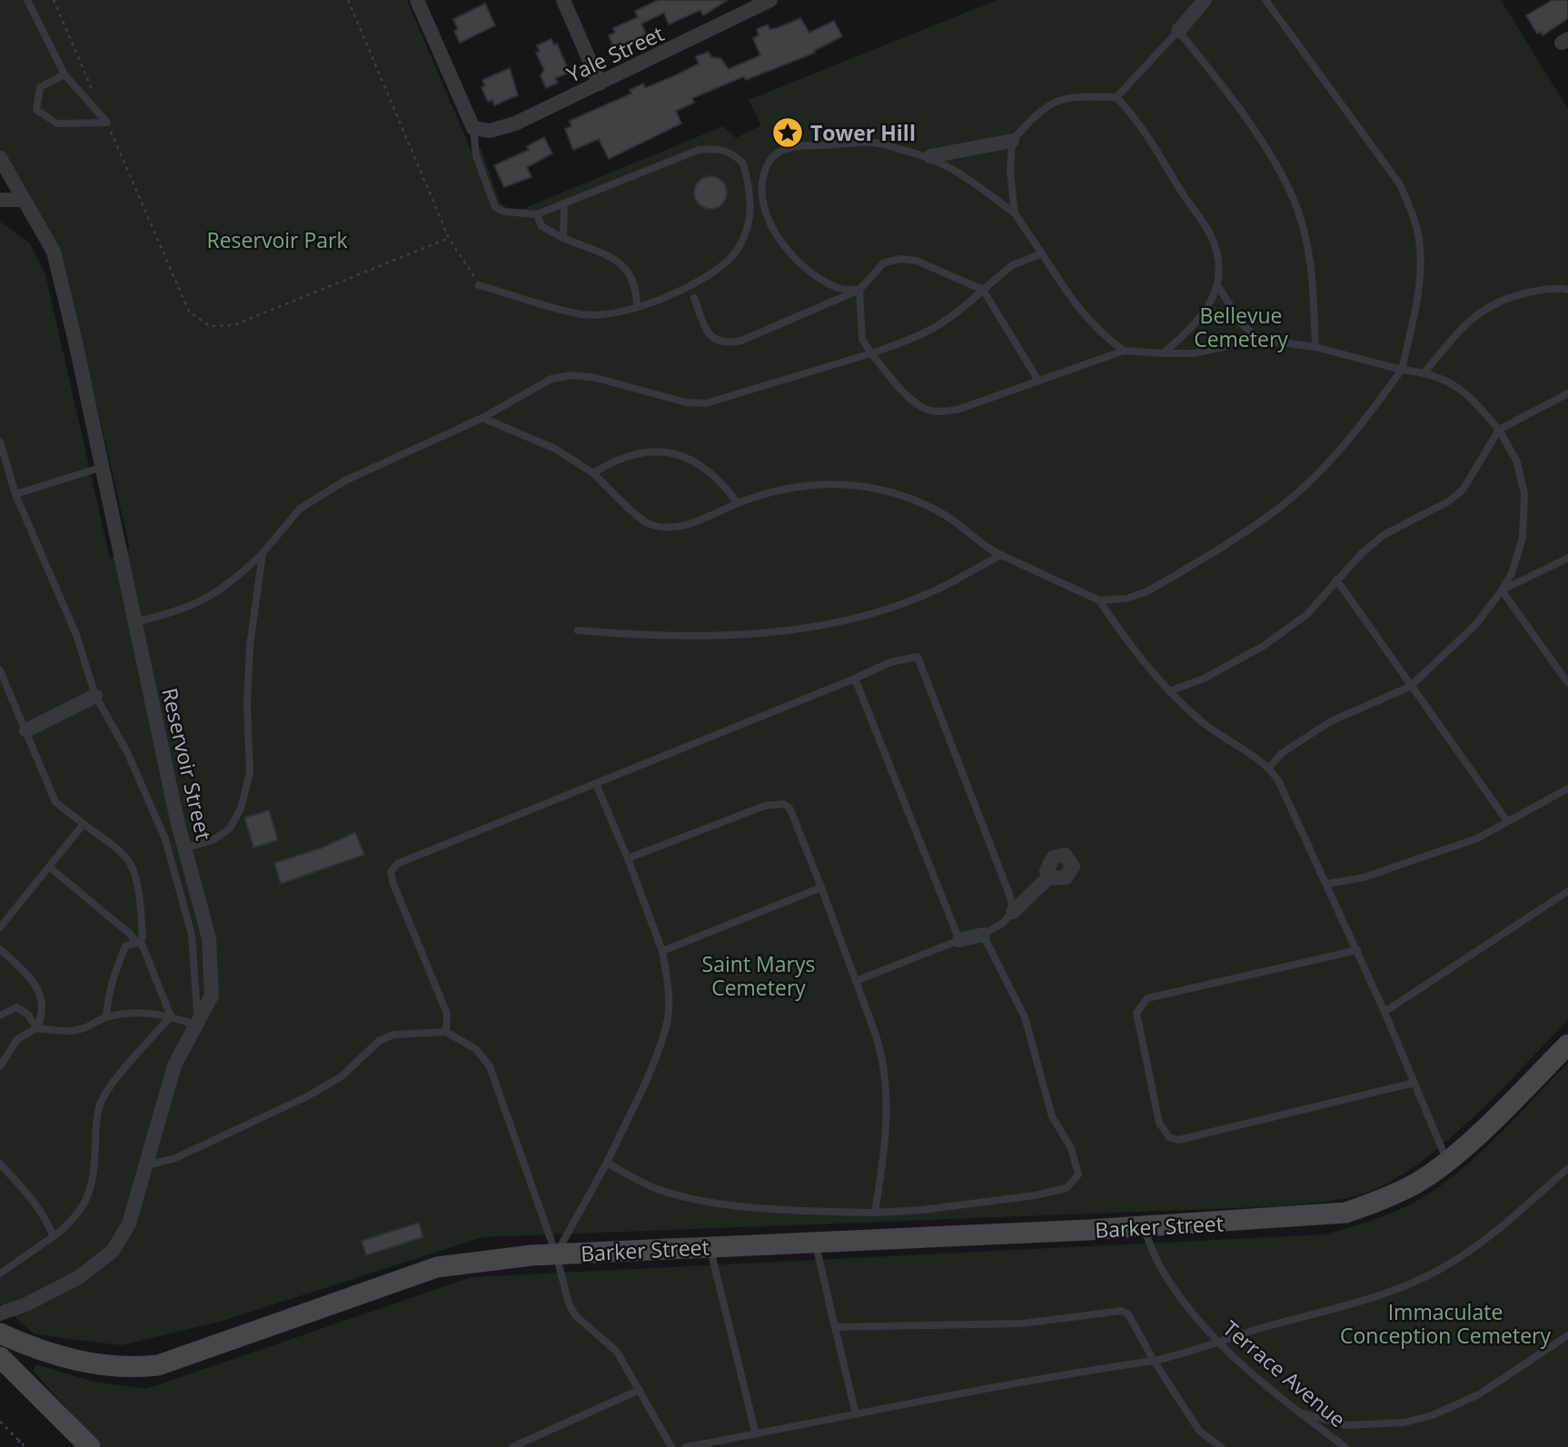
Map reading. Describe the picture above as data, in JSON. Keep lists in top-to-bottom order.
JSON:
{
  "streets": {
    "main road": ["Barker Street"],
    "street": ["Yale Street", "Reservoir Street"],
    "lane": ["Terrace Avenue"]
  },
  "crossings": [
    ["Barker Street", "Terrace Avenue"]
  ],
  "parks": [
    "Reservoir Park",
    "Bellevue Cemetery",
    "Saint Marys Cemetery",
    "Immaculate Conception Cemetery"
  ],
  "places": {
    "place": ["Tower Hill"]
  }
}
